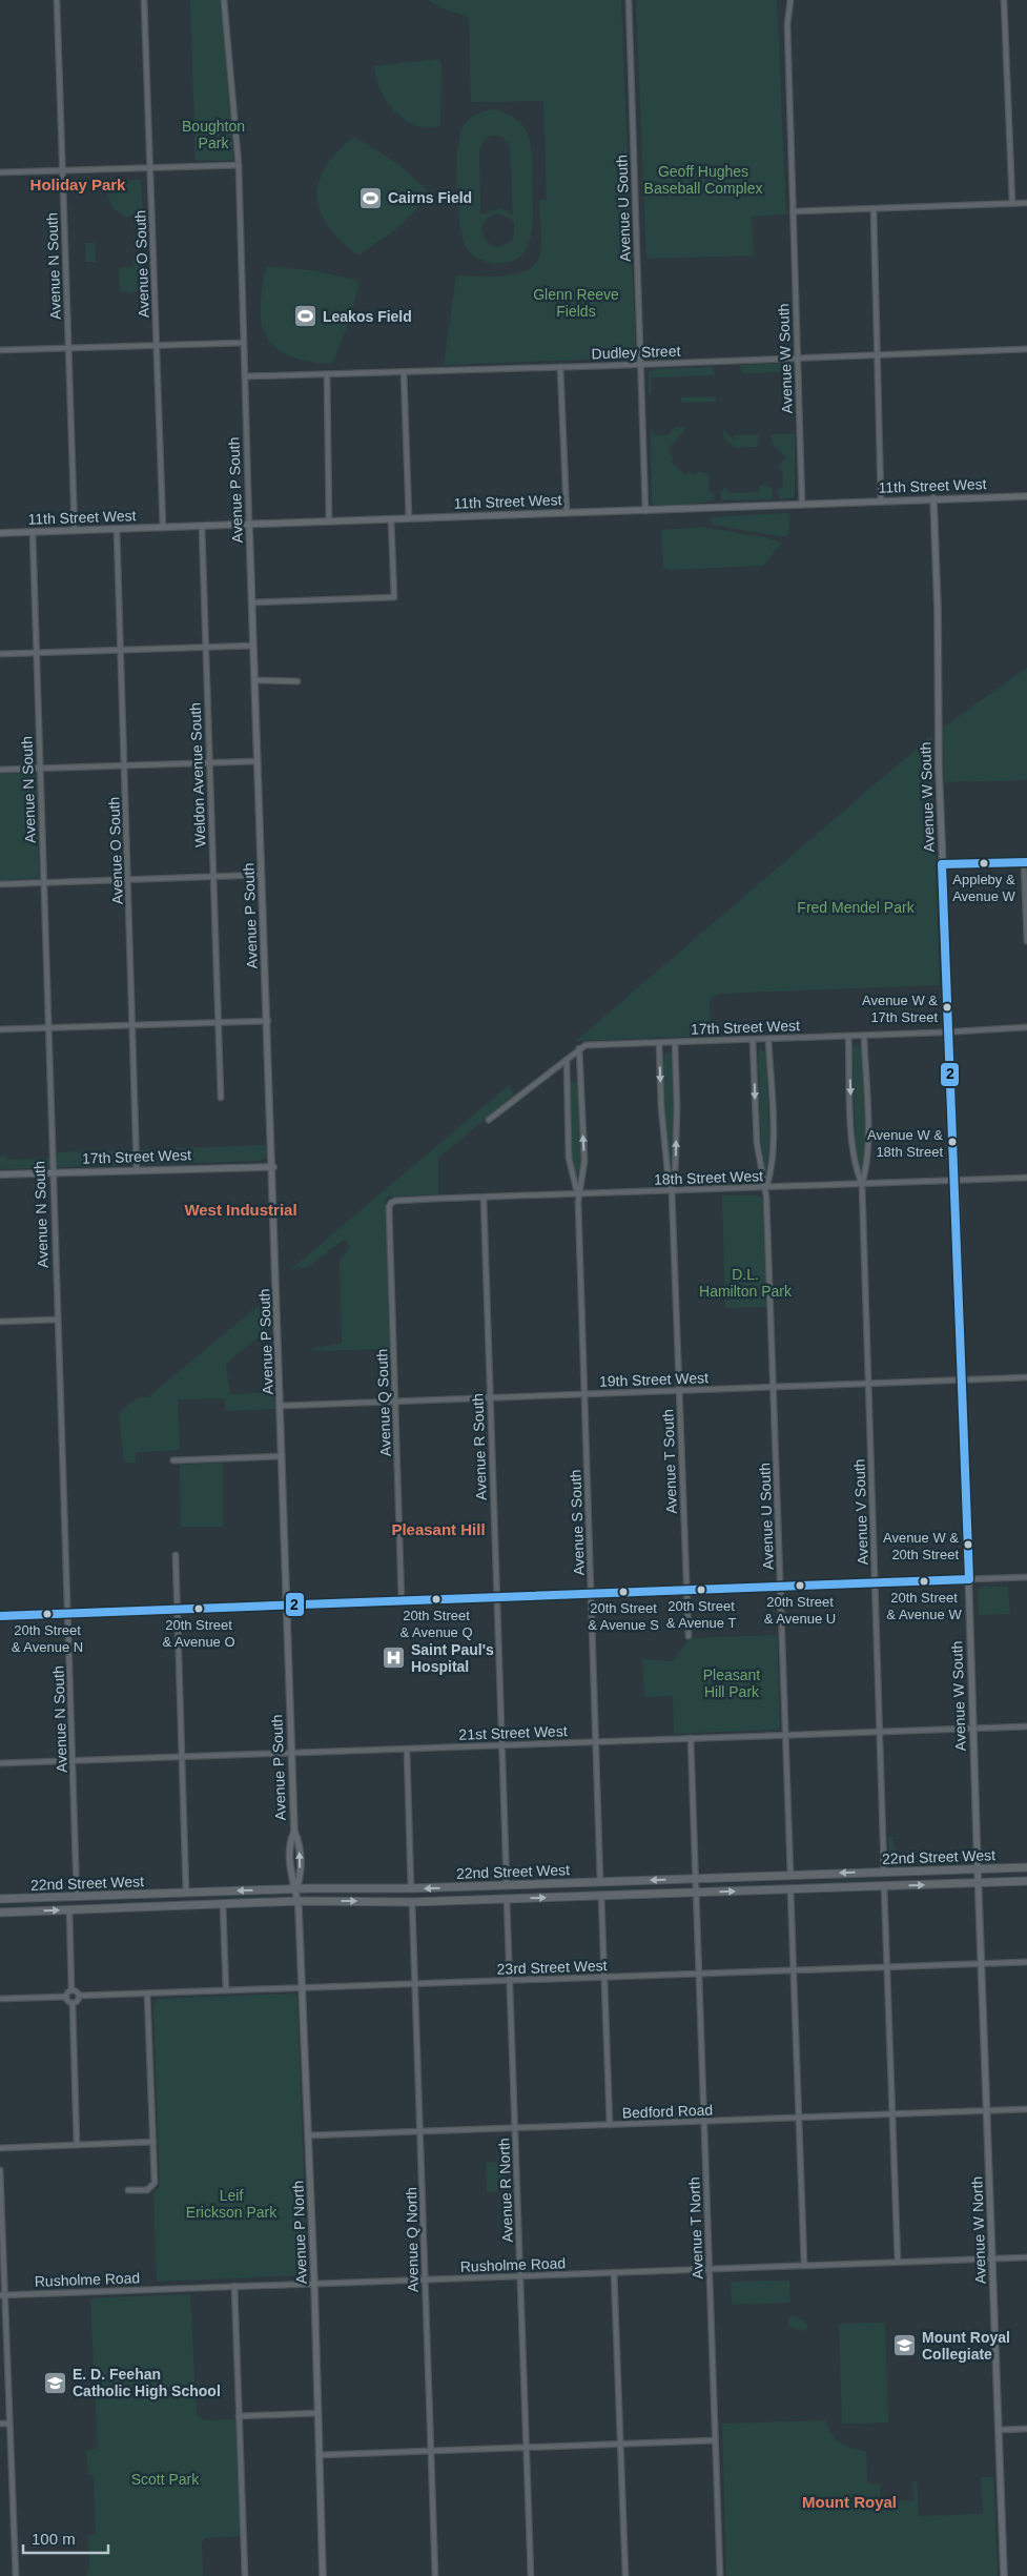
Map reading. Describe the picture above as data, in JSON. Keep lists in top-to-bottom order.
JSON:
{
  "streets": {
    "main road": [
      "Avenue W South",
      "11th Street West",
      "Avenue P South",
      "17th Street West",
      "22nd Street West",
      "Avenue W North",
      "Avenue P North"
    ],
    "street": [
      "Avenue U South",
      "Avenue O South",
      "Avenue N South",
      "Dudley Street",
      "Weldon Avenue South",
      "18th Street West",
      "19th Street West",
      "Avenue Q South",
      "Avenue R South",
      "Avenue T South",
      "Avenue V South",
      "Avenue S South",
      "21st Street West",
      "23rd Street West",
      "Bedford Road",
      "Avenue R North",
      "Avenue T North",
      "Avenue Q North",
      "Rusholme Road"
    ]
  },
  "crossings": [
    ["Avenue U South", "Dudley Street"],
    ["Avenue U South", "11th Street West"],
    ["Avenue U South", "17th Street West"],
    ["Avenue U South", "18th Street West"],
    ["Avenue U South", "19th Street West"],
    ["Avenue U South", "21st Street West"],
    ["Avenue U South", "22nd Street West"],
    ["Avenue O South", "11th Street West"],
    ["Avenue O South", "17th Street West"],
    ["Avenue N South", "11th Street West"],
    ["Avenue N South", "17th Street West"],
    ["Avenue N South", "21st Street West"],
    ["Avenue N South", "22nd Street West"],
    ["Dudley Street", "Avenue W South"],
    ["Dudley Street", "Avenue P South"],
    ["Avenue W South", "11th Street West"],
    ["Avenue W South", "17th Street West"],
    ["Avenue W South", "18th Street West"],
    ["Avenue W South", "19th Street West"],
    ["Avenue W South", "21st Street West"],
    ["Avenue W South", "22nd Street West"],
    ["Avenue W South", "Avenue W North"],
    ["11th Street West", "Avenue P South"],
    ["11th Street West", "Weldon Avenue South"],
    ["Avenue P South", "17th Street West"],
    ["Avenue P South", "19th Street West"],
    ["Avenue P South", "21st Street West"],
    ["Avenue P South", "22nd Street West"],
    ["Avenue P South", "Avenue P North"],
    ["17th Street West", "Avenue T South"],
    ["17th Street West", "Avenue V South"],
    ["17th Street West", "Avenue S South"],
    ["18th Street West", "Avenue Q South"],
    ["18th Street West", "Avenue R South"],
    ["18th Street West", "Avenue T South"],
    ["18th Street West", "Avenue V South"],
    ["18th Street West", "Avenue S South"],
    ["19th Street West", "Avenue Q South"],
    ["19th Street West", "Avenue R South"],
    ["19th Street West", "Avenue T South"],
    ["19th Street West", "Avenue V South"],
    ["19th Street West", "Avenue S South"],
    ["Avenue R South", "21st Street West"],
    ["Avenue R South", "22nd Street West"],
    ["Avenue V South", "21st Street West"],
    ["Avenue V South", "22nd Street West"],
    ["Avenue S South", "21st Street West"],
    ["Avenue S South", "22nd Street West"],
    ["22nd Street West", "Avenue R North"],
    ["22nd Street West", "Avenue T North"],
    ["22nd Street West", "Avenue W North"],
    ["22nd Street West", "Avenue P North"],
    ["22nd Street West", "Avenue Q North"],
    ["23rd Street West", "Avenue R North"],
    ["23rd Street West", "Avenue T North"],
    ["23rd Street West", "Avenue W North"],
    ["23rd Street West", "Avenue P North"],
    ["23rd Street West", "Avenue Q North"],
    ["Bedford Road", "Avenue R North"],
    ["Bedford Road", "Avenue T North"],
    ["Bedford Road", "Avenue W North"],
    ["Bedford Road", "Avenue P North"],
    ["Bedford Road", "Avenue Q North"],
    ["Avenue R North", "Rusholme Road"],
    ["Avenue T North", "Rusholme Road"],
    ["Avenue W North", "Rusholme Road"],
    ["Avenue P North", "Rusholme Road"],
    ["Avenue Q North", "Rusholme Road"]
  ],
  "districts": [
    "Holiday Park",
    "West Industrial",
    "Pleasant Hill",
    "Mount Royal"
  ],
  "parks": [
    "Boughton Park",
    "Geoff Hughes Baseball Complex",
    "Glenn Reeve Fields",
    "Fred Mendel Park",
    "D.L. Hamilton Park",
    "Pleasant Hill Park",
    "Leif Erickson Park",
    "Scott Park"
  ],
  "places": {
    "sports": ["Cairns Field", "Leakos Field"],
    "other": [
      "Appleby & Avenue W",
      "Avenue W & 17th Street",
      "Avenue W & 18th Street",
      "Avenue W & 20th Street",
      "20th Street & Avenue W",
      "20th Street & Avenue U",
      "20th Street & Avenue T",
      "20th Street & Avenue S",
      "20th Street & Avenue Q",
      "20th Street & Avenue O",
      "20th Street & Avenue N"
    ],
    "hospital": ["Saint Paul's Hospital"],
    "school or university": ["Mount Royal Collegiate", "E. D. Feehan Catholic High School"]
  },
  "lines": ["transit line 2"],
  "scale_bar": "100 m"
}
